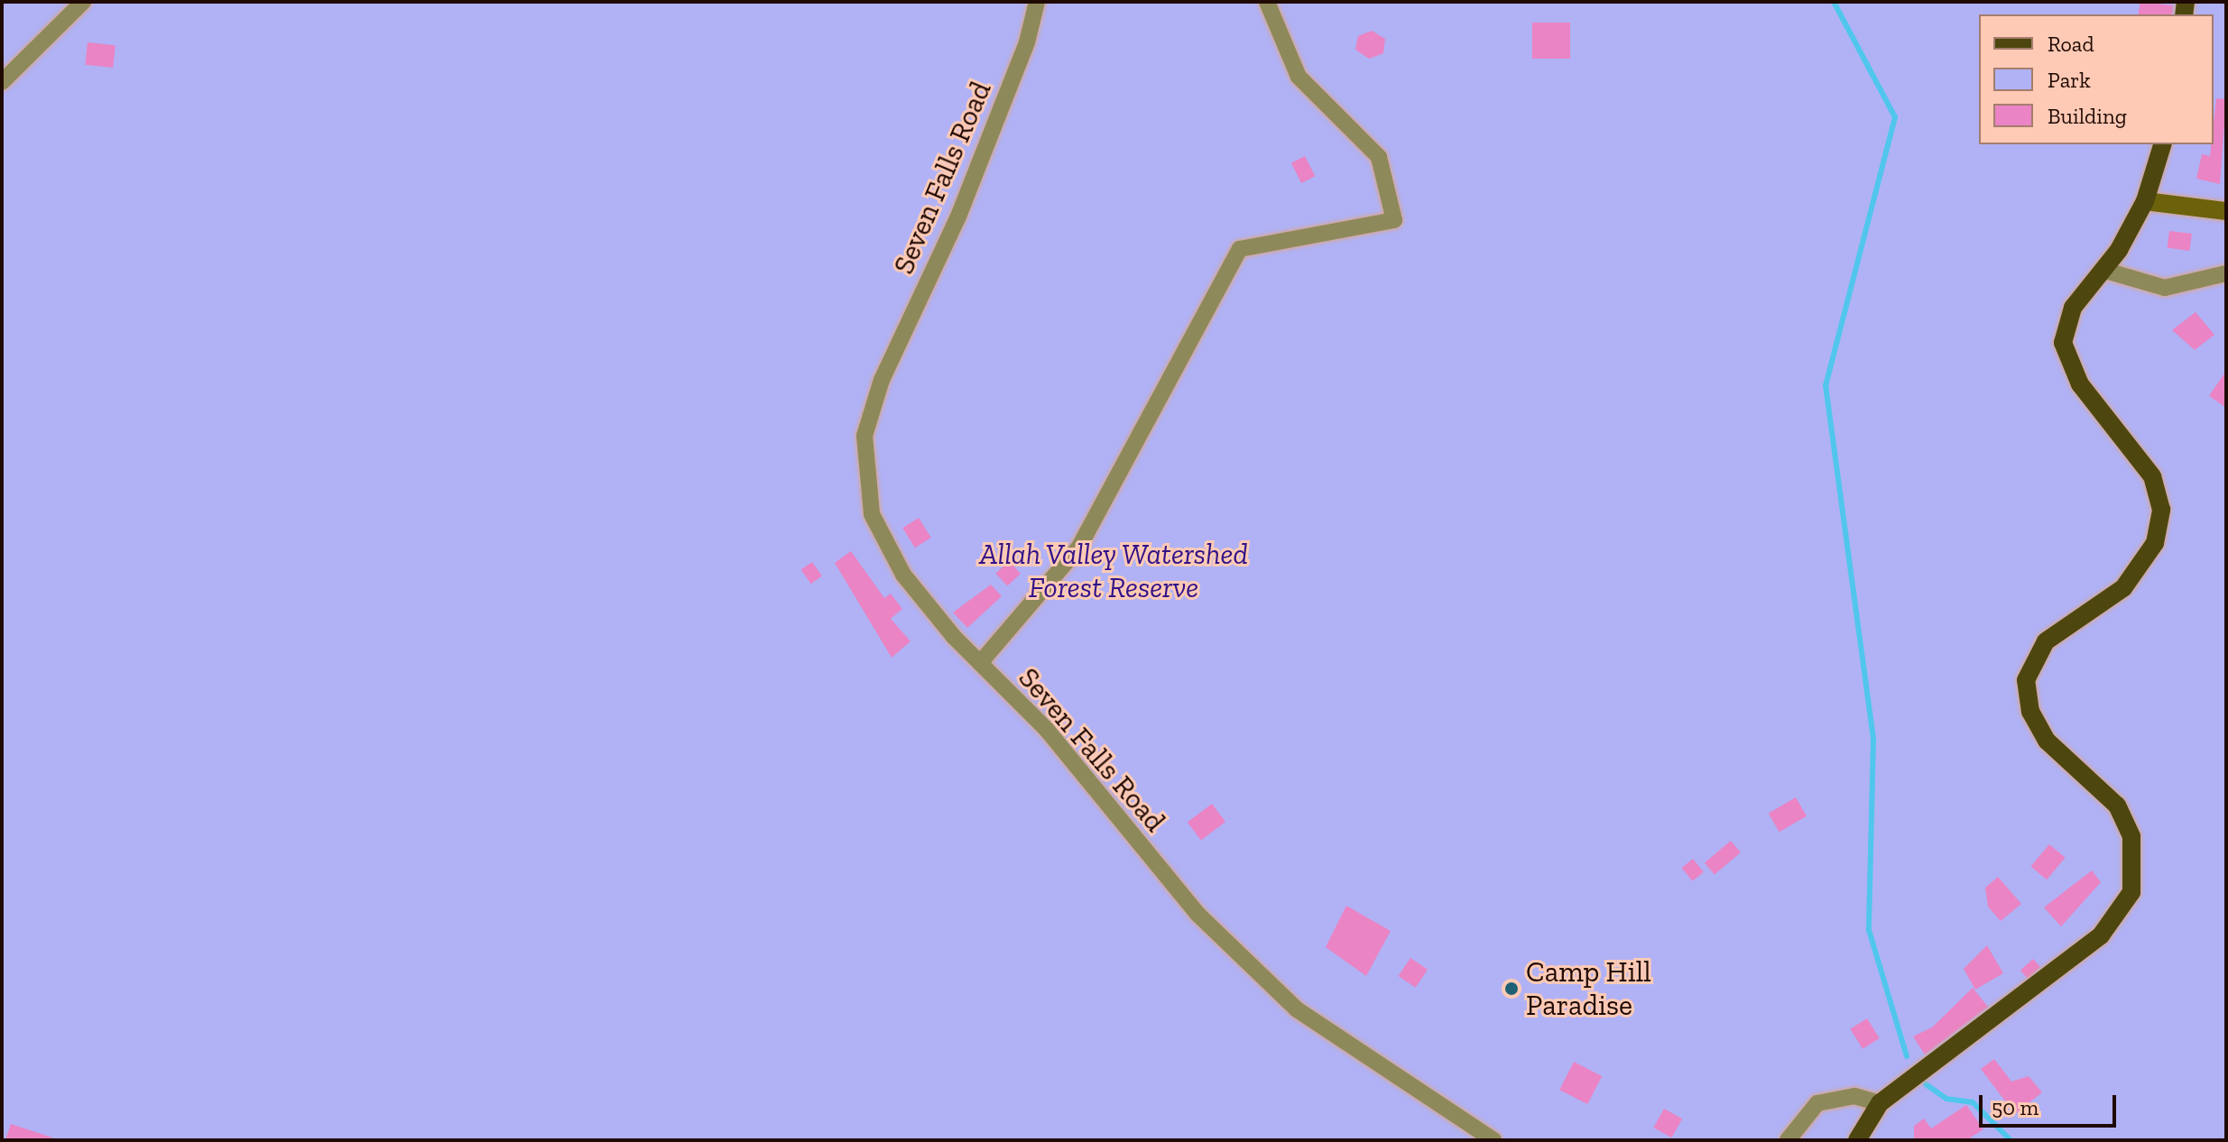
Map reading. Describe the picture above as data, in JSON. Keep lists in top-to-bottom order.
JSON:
{
  "streets": {
    "street": ["Seven Falls Road"]
  },
  "parks": ["Allah Valley Watershed Forest Reserve"],
  "places": ["Camp Hill Paradise"],
  "legend": ["Road", "Park", "Building"],
  "scale_bar": "50 m"
}
